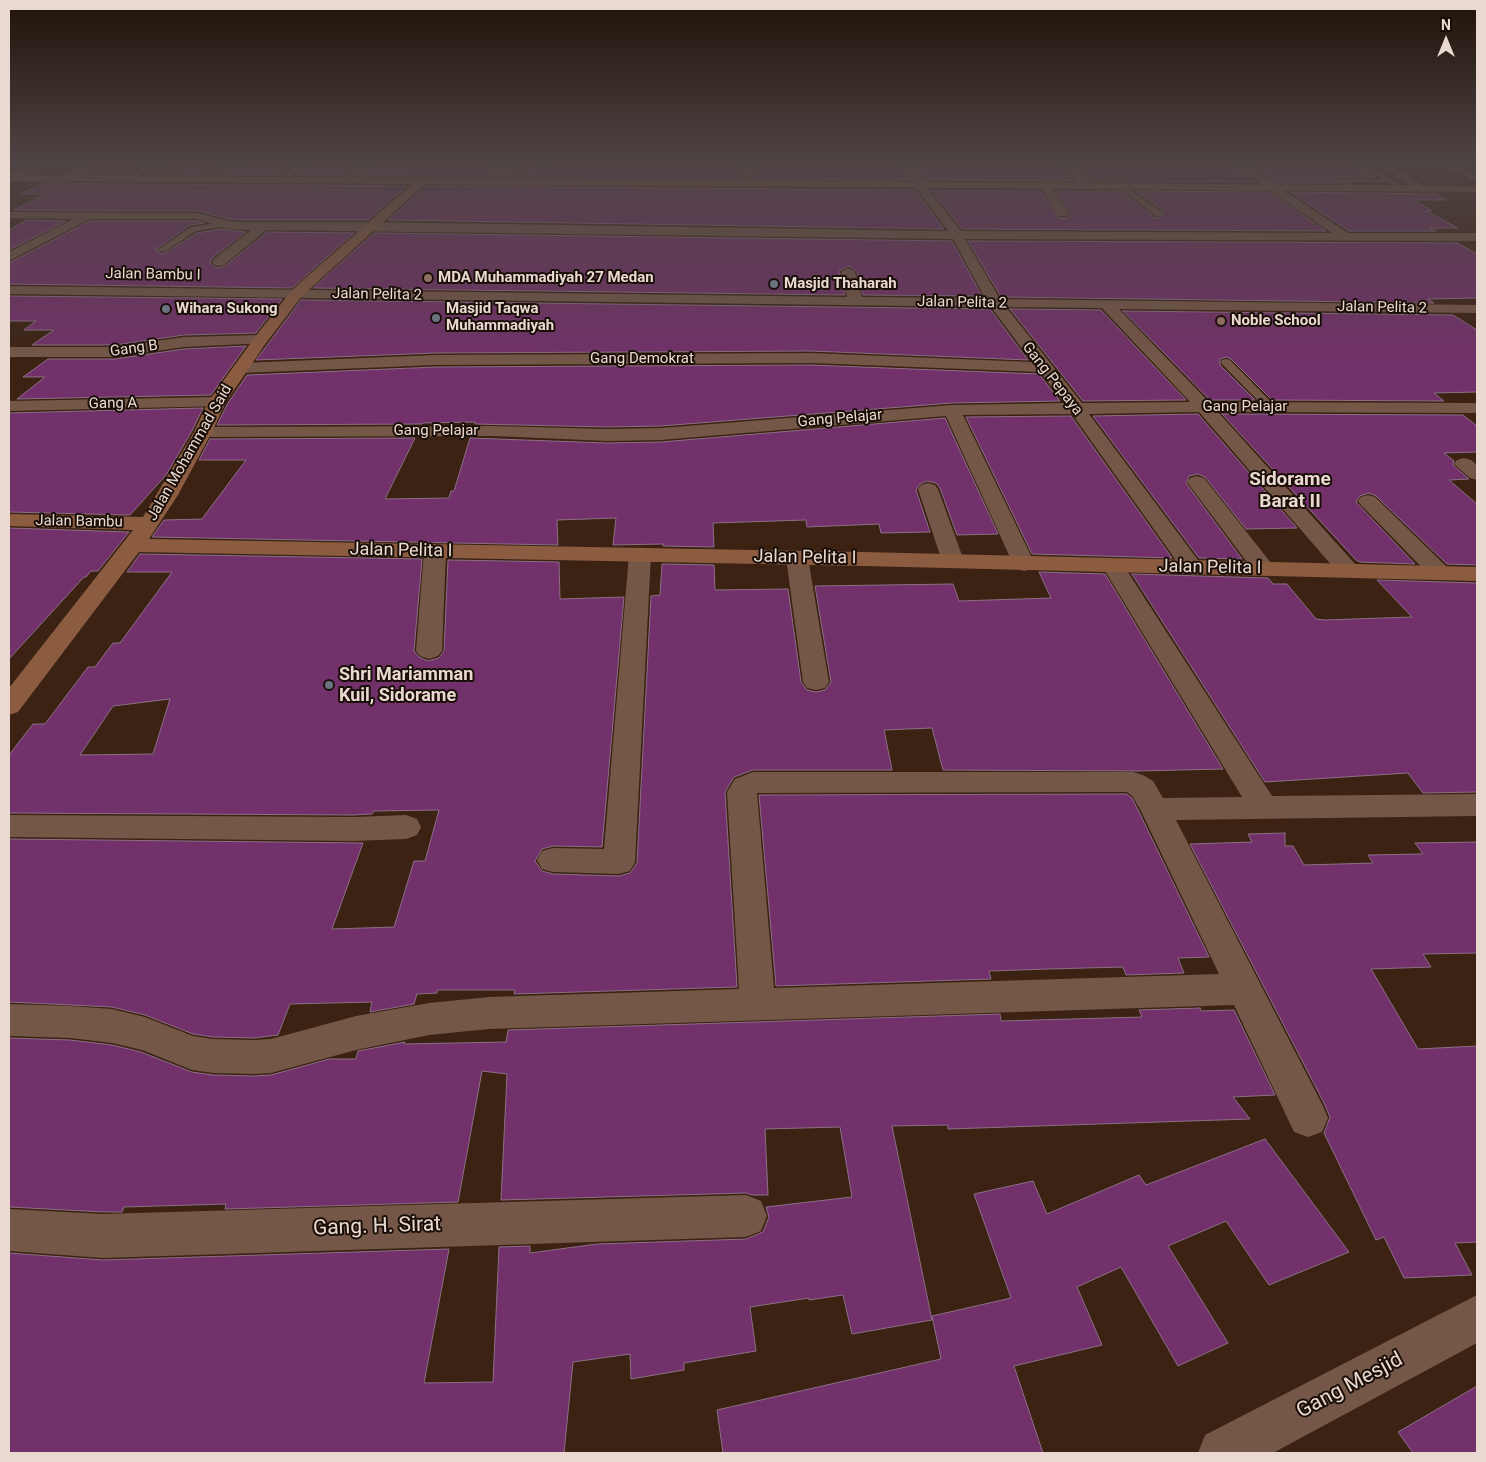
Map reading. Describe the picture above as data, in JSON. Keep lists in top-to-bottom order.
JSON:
{
  "streets": {
    "street": [
      "Jalan Bambu I",
      "Jalan Pelita 2",
      "Gang B",
      "Gang Demokrat",
      "Gang Pepaya",
      "Gang A",
      "Gang Pelajar",
      "Jalan Mohammad Said",
      "Jalan Bambu",
      "Jalan Pelita I",
      "Gang. H. Sirat",
      "Gang Mesjid"
    ]
  },
  "crossings": [
    ["Jalan Bambu I", "Jalan Pelita 2"],
    ["Jalan Bambu I", "Jalan Mohammad Said"],
    ["Jalan Pelita 2", "Gang Pepaya"],
    ["Jalan Pelita 2", "Jalan Mohammad Said"],
    ["Gang B", "Jalan Mohammad Said"],
    ["Gang Demokrat", "Gang Pepaya"],
    ["Gang Demokrat", "Jalan Mohammad Said"],
    ["Gang Pepaya", "Gang Pelajar"],
    ["Gang Pepaya", "Jalan Pelita I"],
    ["Gang A", "Jalan Mohammad Said"],
    ["Gang Pelajar", "Jalan Mohammad Said"],
    ["Jalan Mohammad Said", "Jalan Bambu"],
    ["Jalan Mohammad Said", "Jalan Pelita I"]
  ],
  "districts": ["Sidorame Barat II"],
  "places": [
    "MDA Muhammadiyah 27 Medan",
    "Masjid Thaharah",
    "Wihara Sukong",
    "Masjid Taqwa Muhammadiyah",
    "Noble School",
    "Shri Mariamman Kuil, Sidorame"
  ],
  "north": "top"
}
